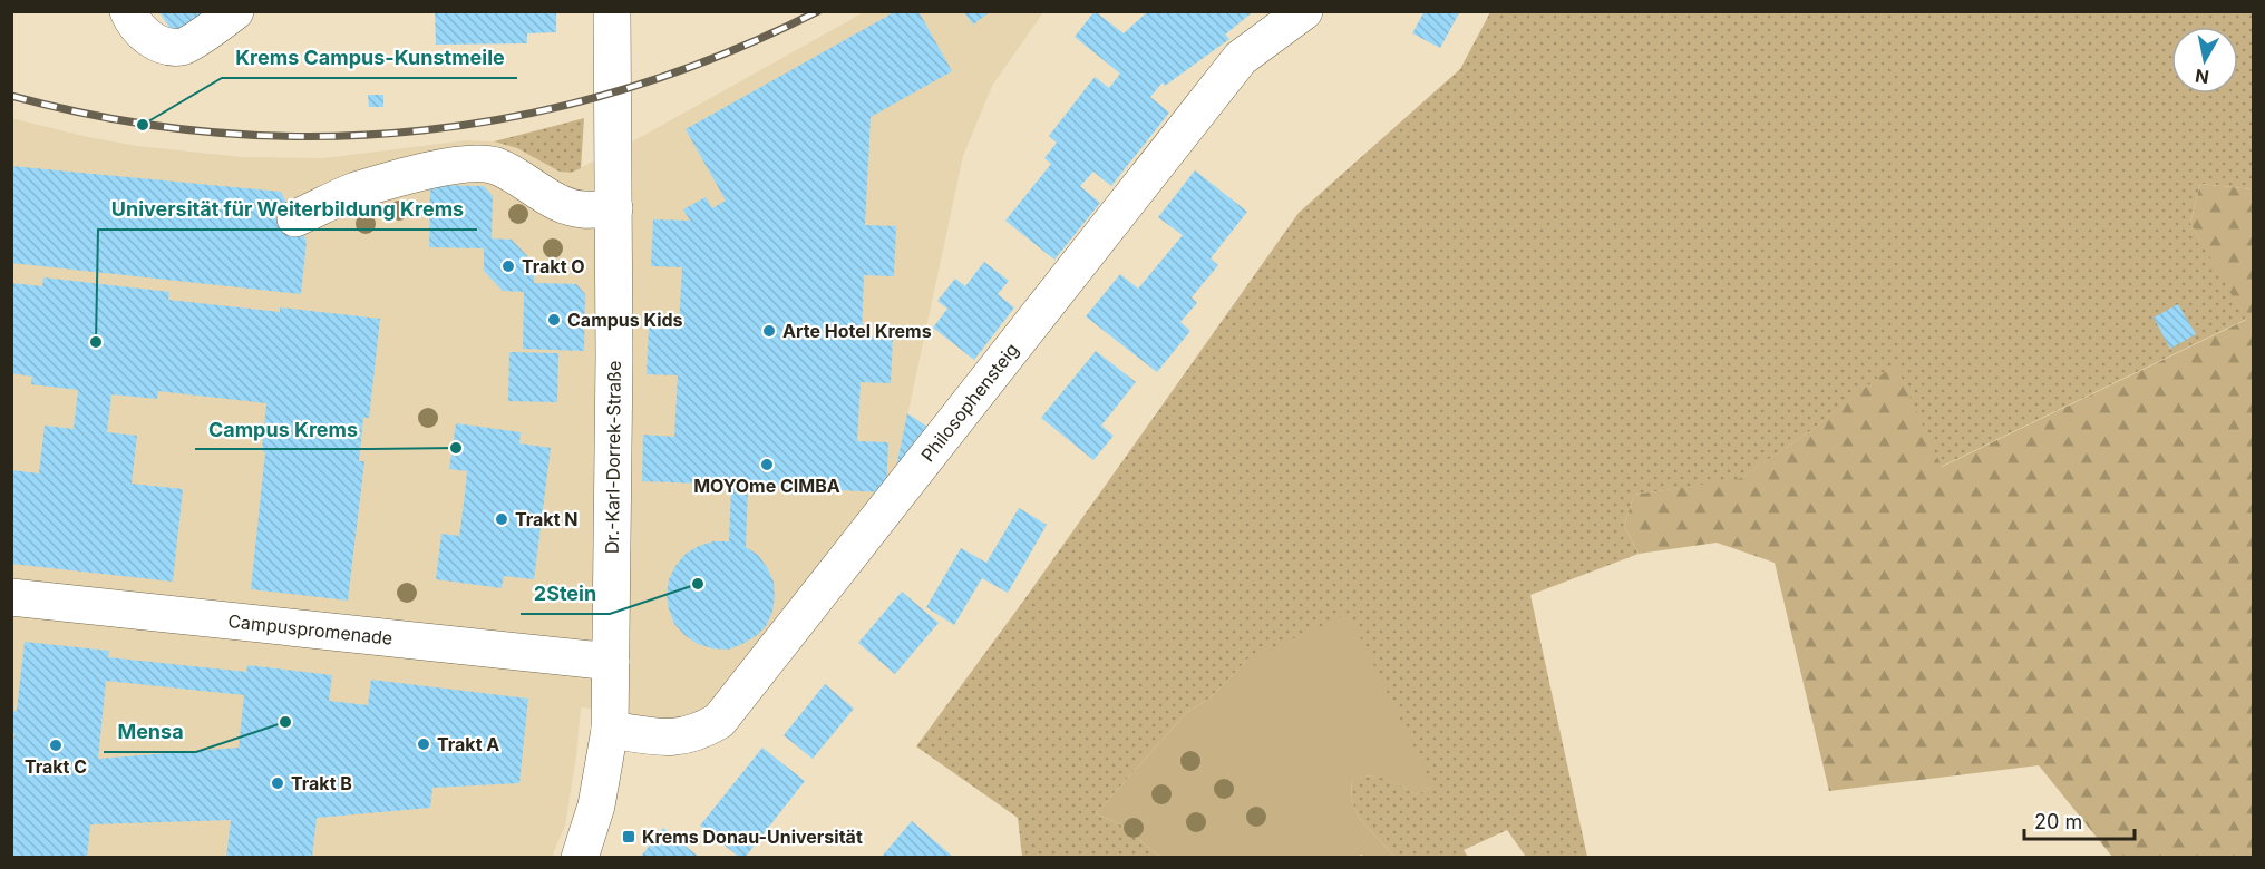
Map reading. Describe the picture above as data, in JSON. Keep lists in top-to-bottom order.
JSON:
{
  "streets": {
    "street": ["Philosophensteig", "Dr.-Karl-Dorrek-Straße", "Campuspromenade"]
  },
  "crossings": [
    ["Philosophensteig", "Dr.-Karl-Dorrek-Straße"],
    ["Dr.-Karl-Dorrek-Straße", "Campuspromenade"]
  ],
  "places": {
    "other": [
      "Krems Campus-Kunstmeile",
      "Trakt O",
      "Campus Kids",
      "Arte Hotel Krems",
      "Universität für Weiterbildung Krems",
      "Campus Krems",
      "MOYOme CIMBA",
      "Trakt N",
      "2Stein",
      "Mensa",
      "Trakt A",
      "Trakt C",
      "Trakt B"
    ],
    "transit": ["Krems Donau-Universität"]
  },
  "scale_bar": "20 m",
  "north": "bottom"
}
